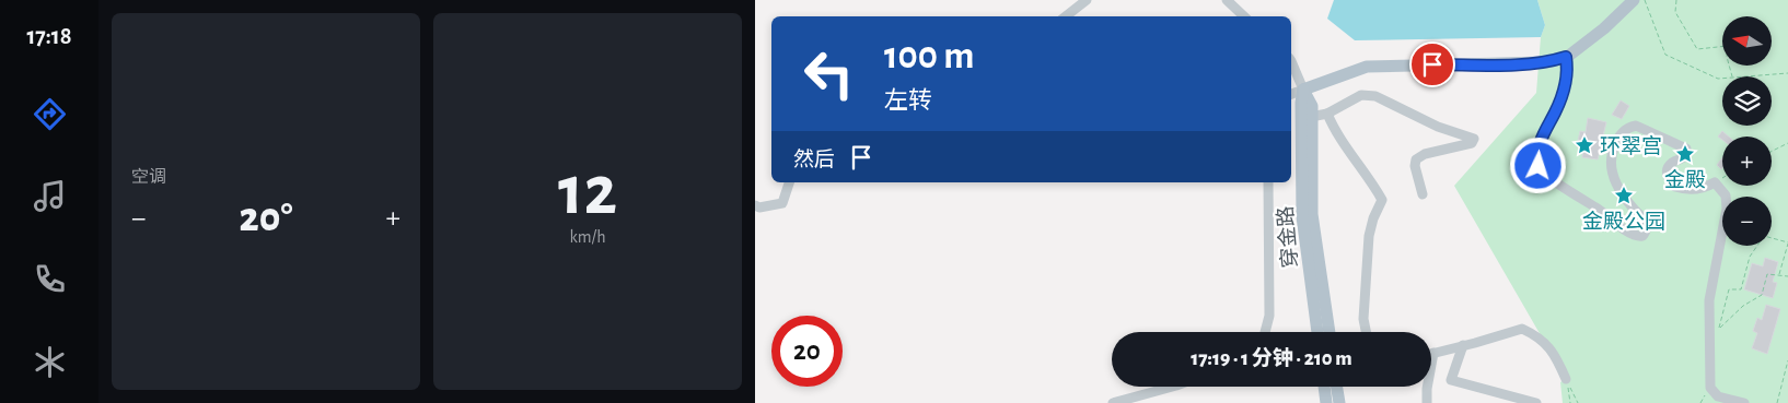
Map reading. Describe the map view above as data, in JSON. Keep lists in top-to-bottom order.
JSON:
{
  "streets": {
    "main road": ["穿金路"]
  },
  "places": {
    "place": ["环翠宫", "金殿", "金殿公园"]
  },
  "north": "left",
  "page": {
    "tabs": "17:18",
    "tile": [
      "空调",
      ["12", "km/h"]
    ],
    "map_buttons": ["+", "−"],
    "turn": ["100 m", "左转"],
    "then": "然后",
    "heat": ["−", "20°", "+"],
    "limit": "20",
    "trip": "17:19 · 1 分钟 · 210 m"
  }
}
